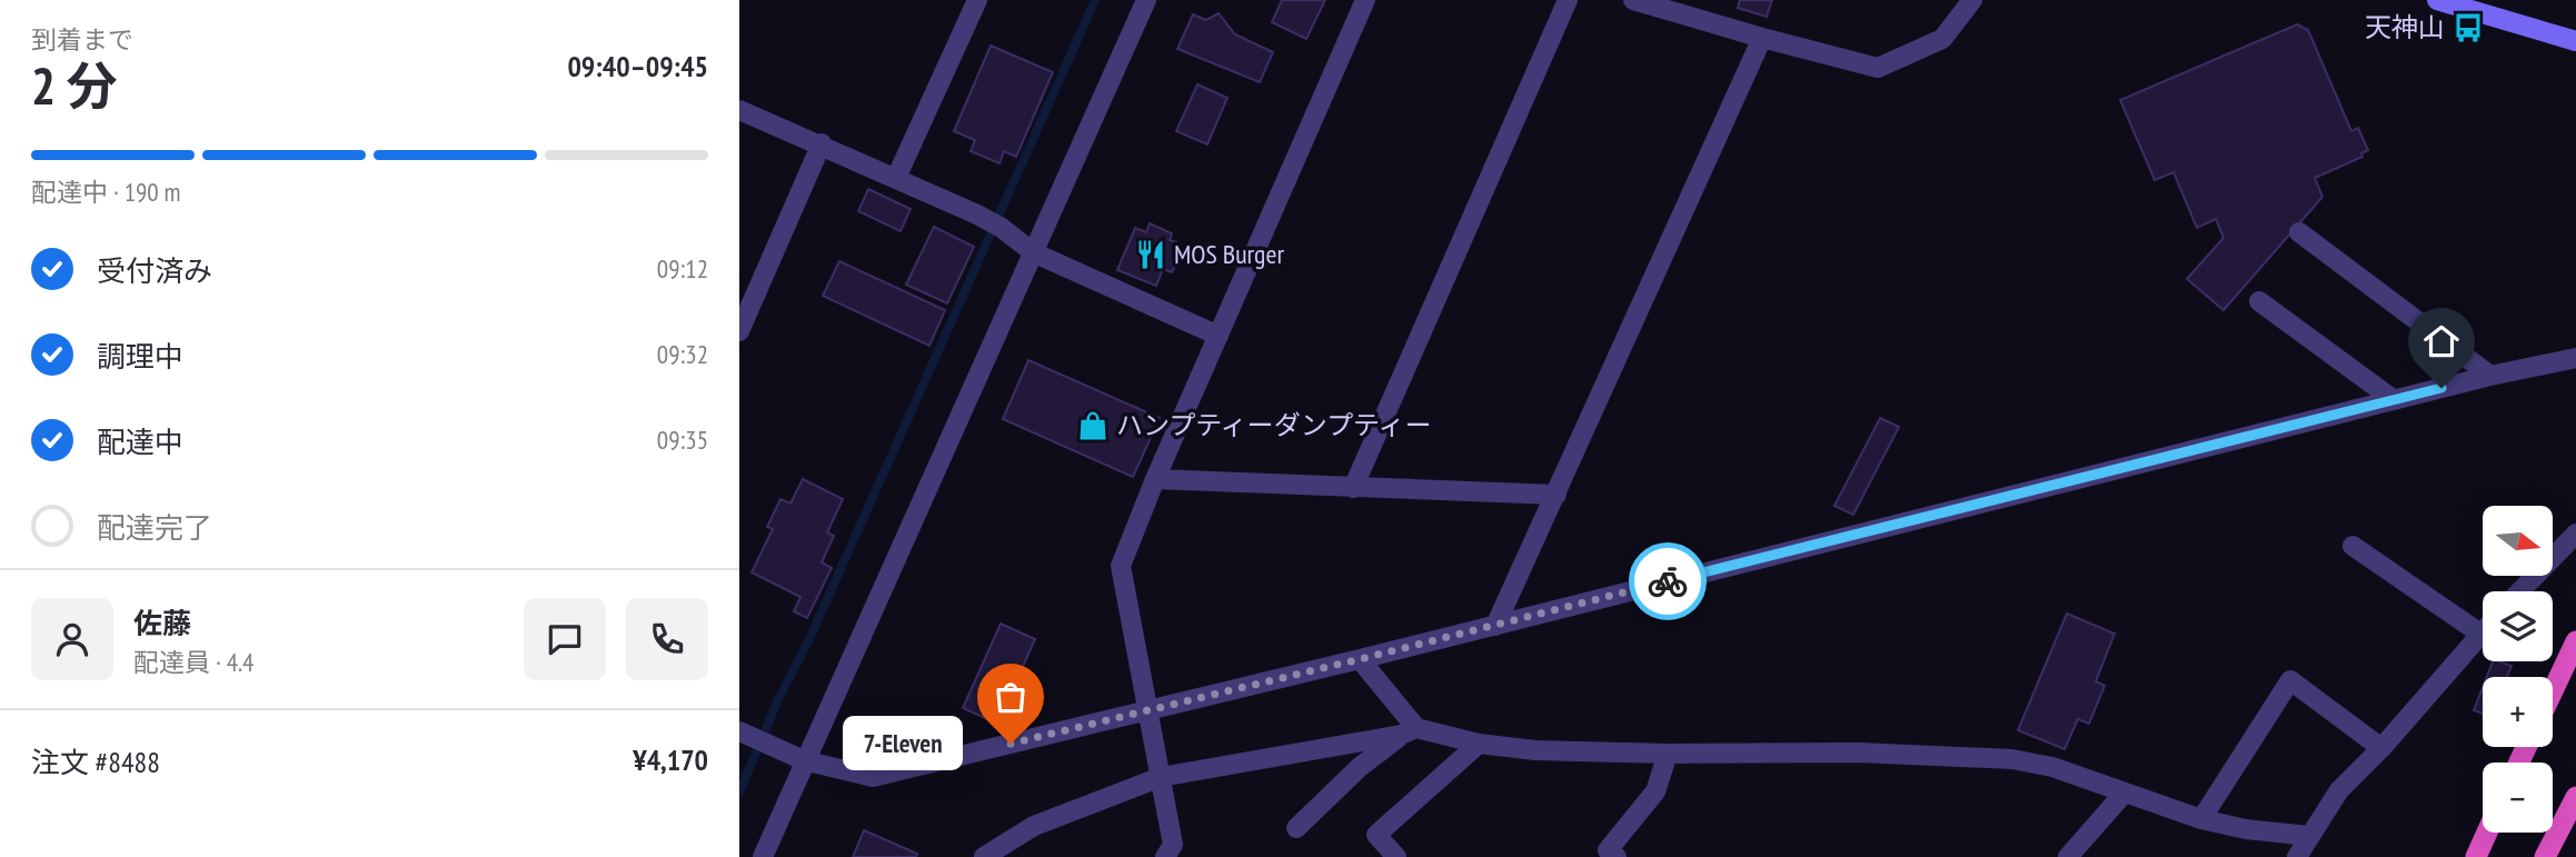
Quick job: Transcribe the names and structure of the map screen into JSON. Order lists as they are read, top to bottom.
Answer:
{
  "places": {
    "bus stop": ["天神山"],
    "restaurant": ["MOS Burger"],
    "shop": ["ハンプティーダンプティー"],
    "other": ["7-Eleven"]
  },
  "north": "right",
  "page": {
    "heading": ["2 分", "到着まで", "09:40–09:45"],
    "panel": [
      "佐藤",
      "配達員 · 4.4",
      "注文 #8488",
      "¥4,170"
    ],
    "bar": "配達中 · 190 m",
    "list": [
      ["受付済み", "09:12"],
      ["調理中", "09:32"],
      ["配達中", "09:35"],
      "配達完了"
    ],
    "map_buttons": ["+", "−"],
    "bubble": "7-Eleven"
  }
}
